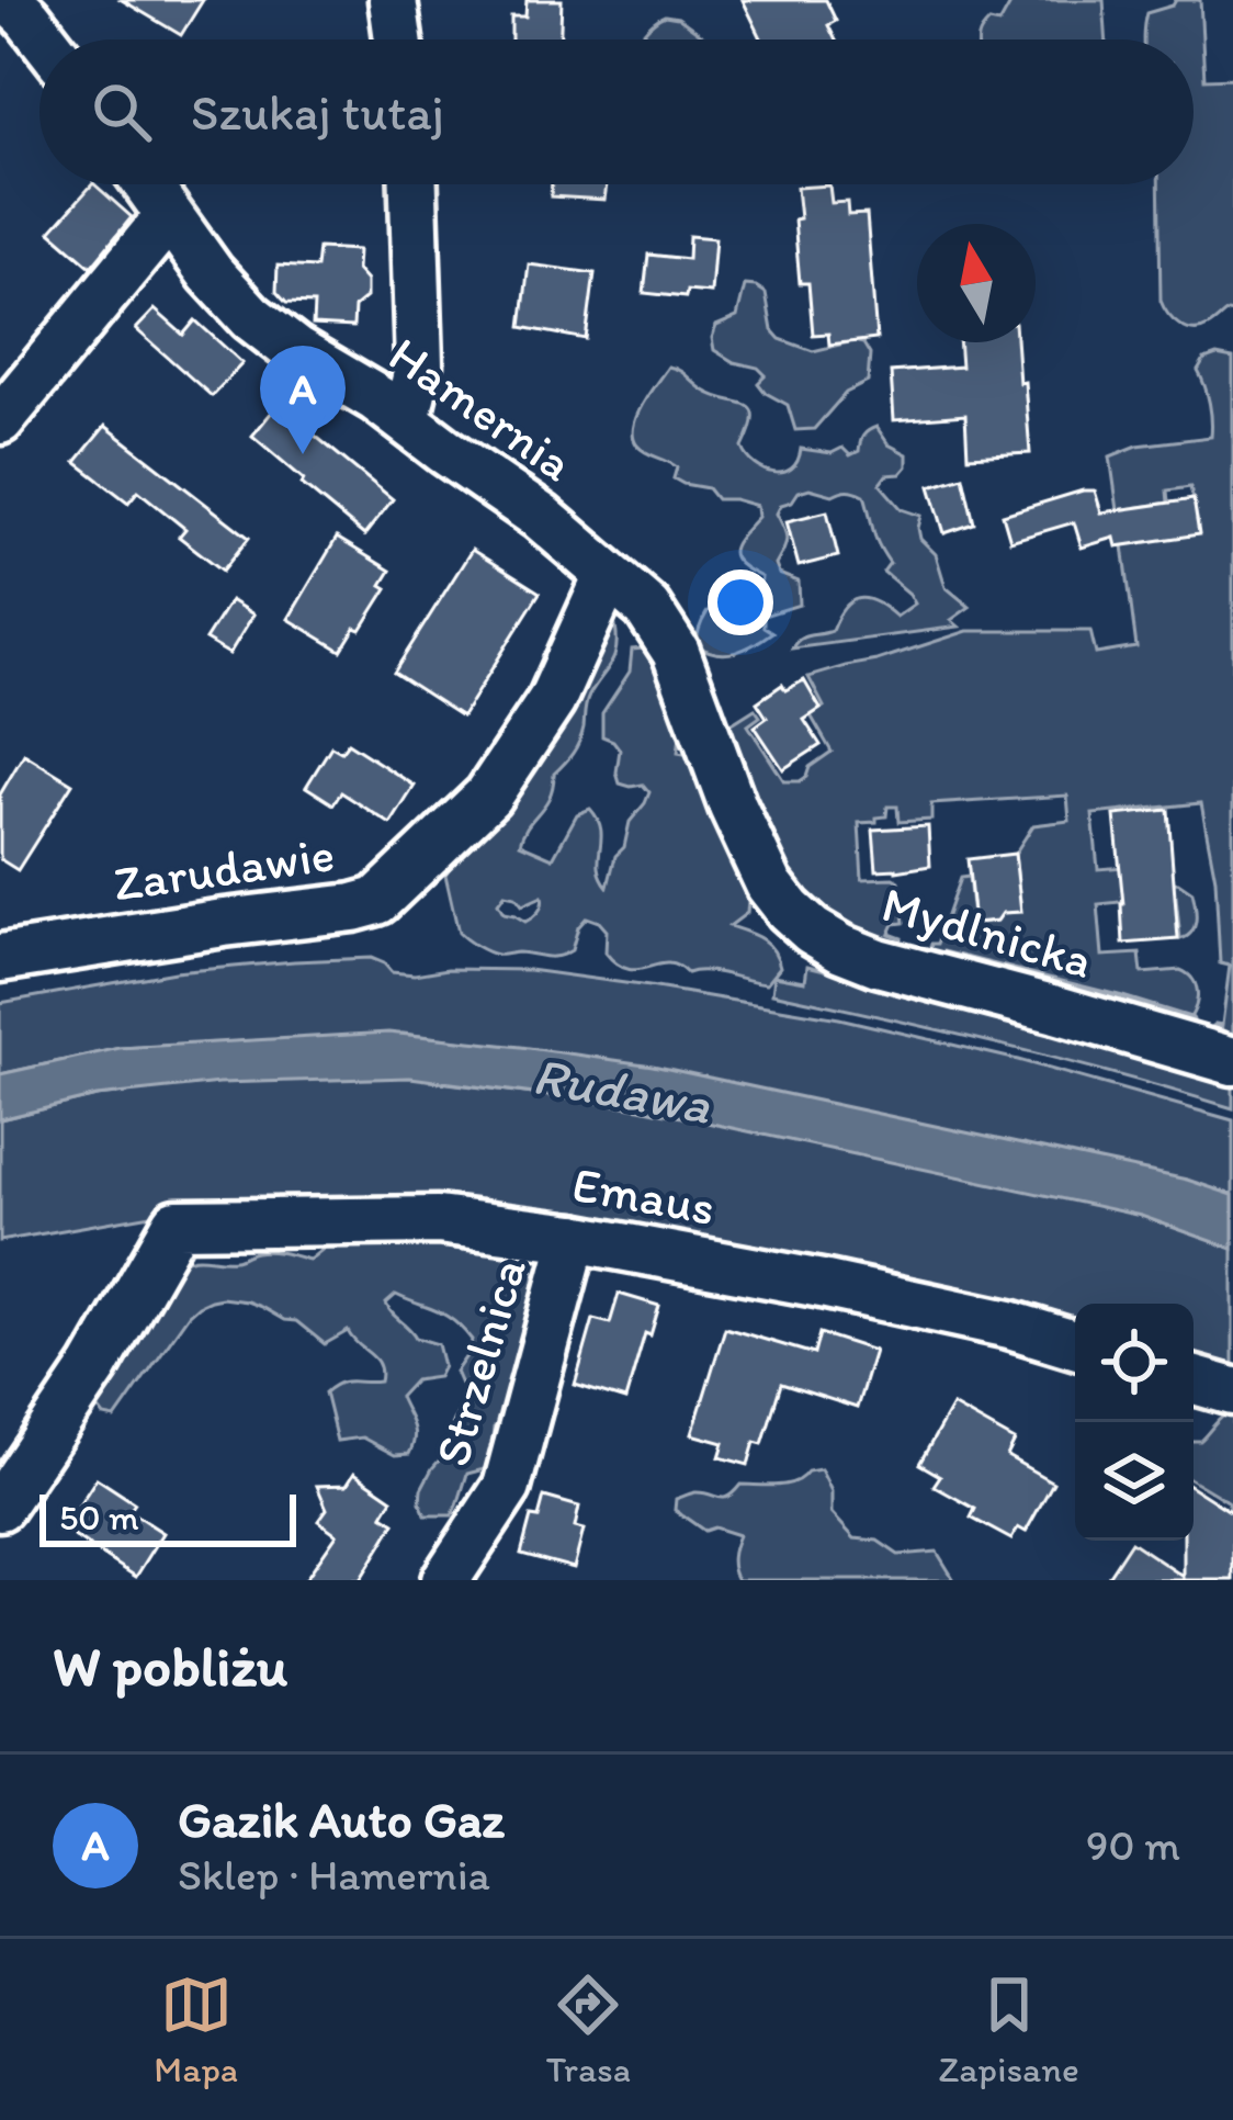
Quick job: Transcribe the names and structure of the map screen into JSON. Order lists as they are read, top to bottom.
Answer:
{
  "streets": {
    "street": [
      "Hamernia",
      "Zarudawie",
      "Mydlnicka",
      "Emaus",
      "Strzelnica"
    ]
  },
  "crossings": [
    ["Hamernia", "Zarudawie"],
    ["Hamernia", "Mydlnicka"],
    ["Zarudawie", "Mydlnicka"],
    ["Emaus", "Strzelnica"]
  ],
  "water": ["Rudawa"],
  "scale_bar": "50 m",
  "north": "top",
  "page": {
    "search": "Szukaj tutaj",
    "pins": "A",
    "scale": "50 m",
    "heading": "W pobliżu",
    "list": [
      {
        "mark": "A",
        "name": "Gazik Auto Gaz",
        "note": "Sklep · Hamernia",
        "value": "90 m"
      }
    ],
    "nav": ["Mapa", "Trasa", "Zapisane"]
  }
}
